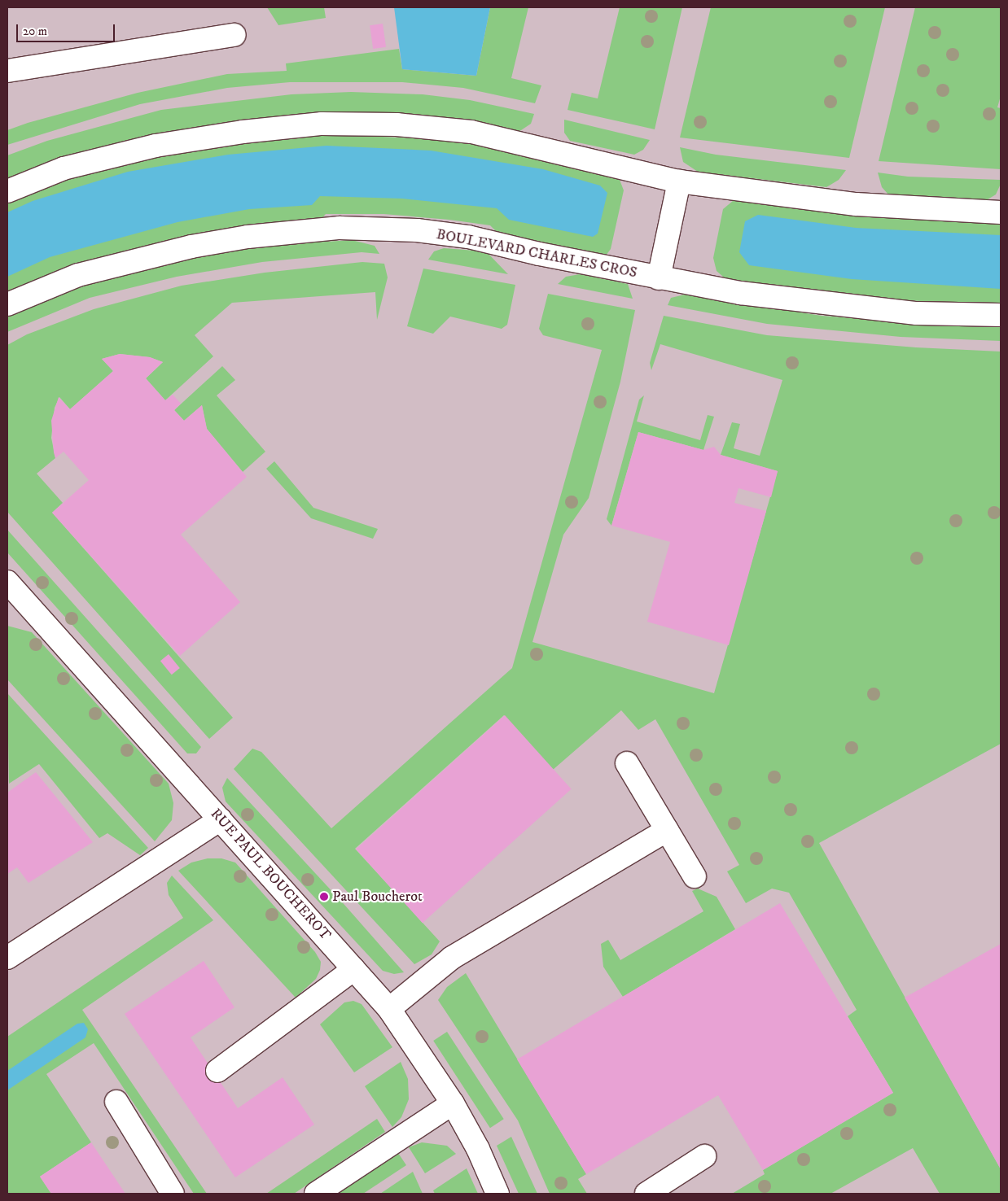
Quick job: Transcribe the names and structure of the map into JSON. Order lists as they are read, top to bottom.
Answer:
{
  "streets": {
    "street": ["BOULEVARD CHARLES CROS", "RUE PAUL BOUCHEROT"]
  },
  "places": ["Paul Boucherot"],
  "scale_bar": "20 m"
}
